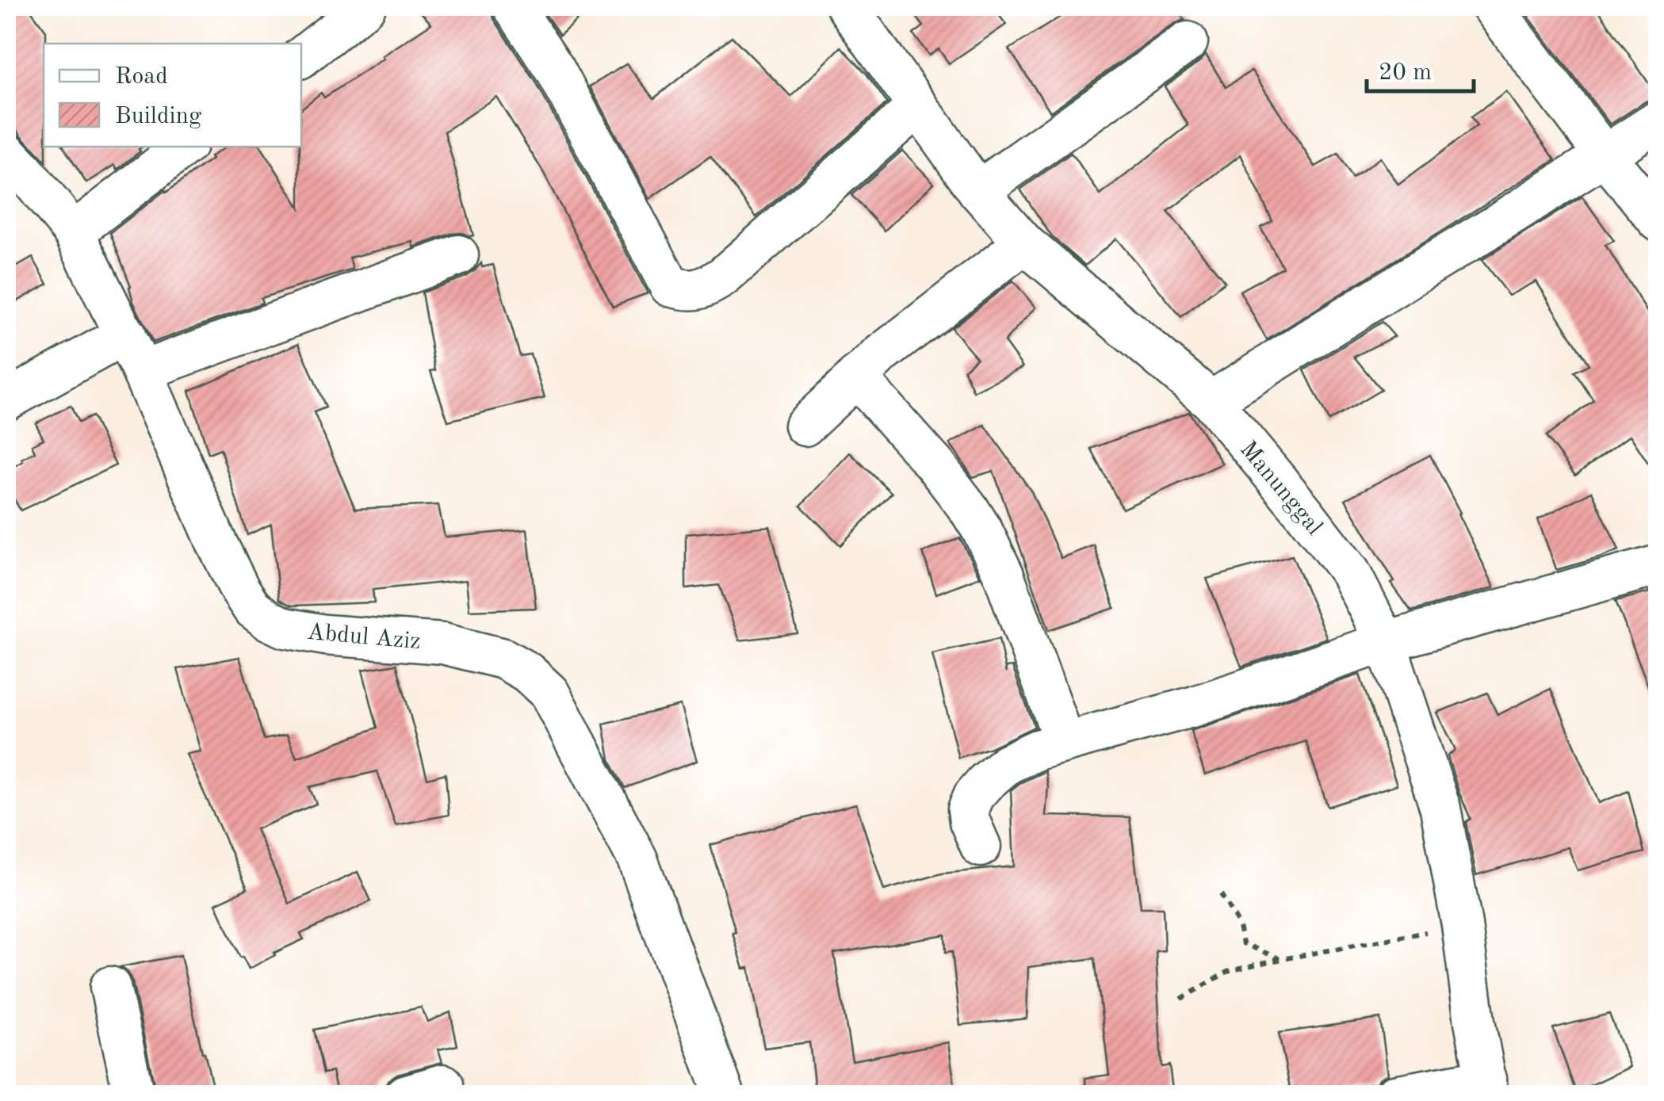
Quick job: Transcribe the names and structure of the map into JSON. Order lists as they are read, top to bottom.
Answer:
{
  "streets": {
    "street": ["Manunggal", "Abdul Aziz"]
  },
  "legend": ["Road", "Building"],
  "scale_bar": "20 m"
}
